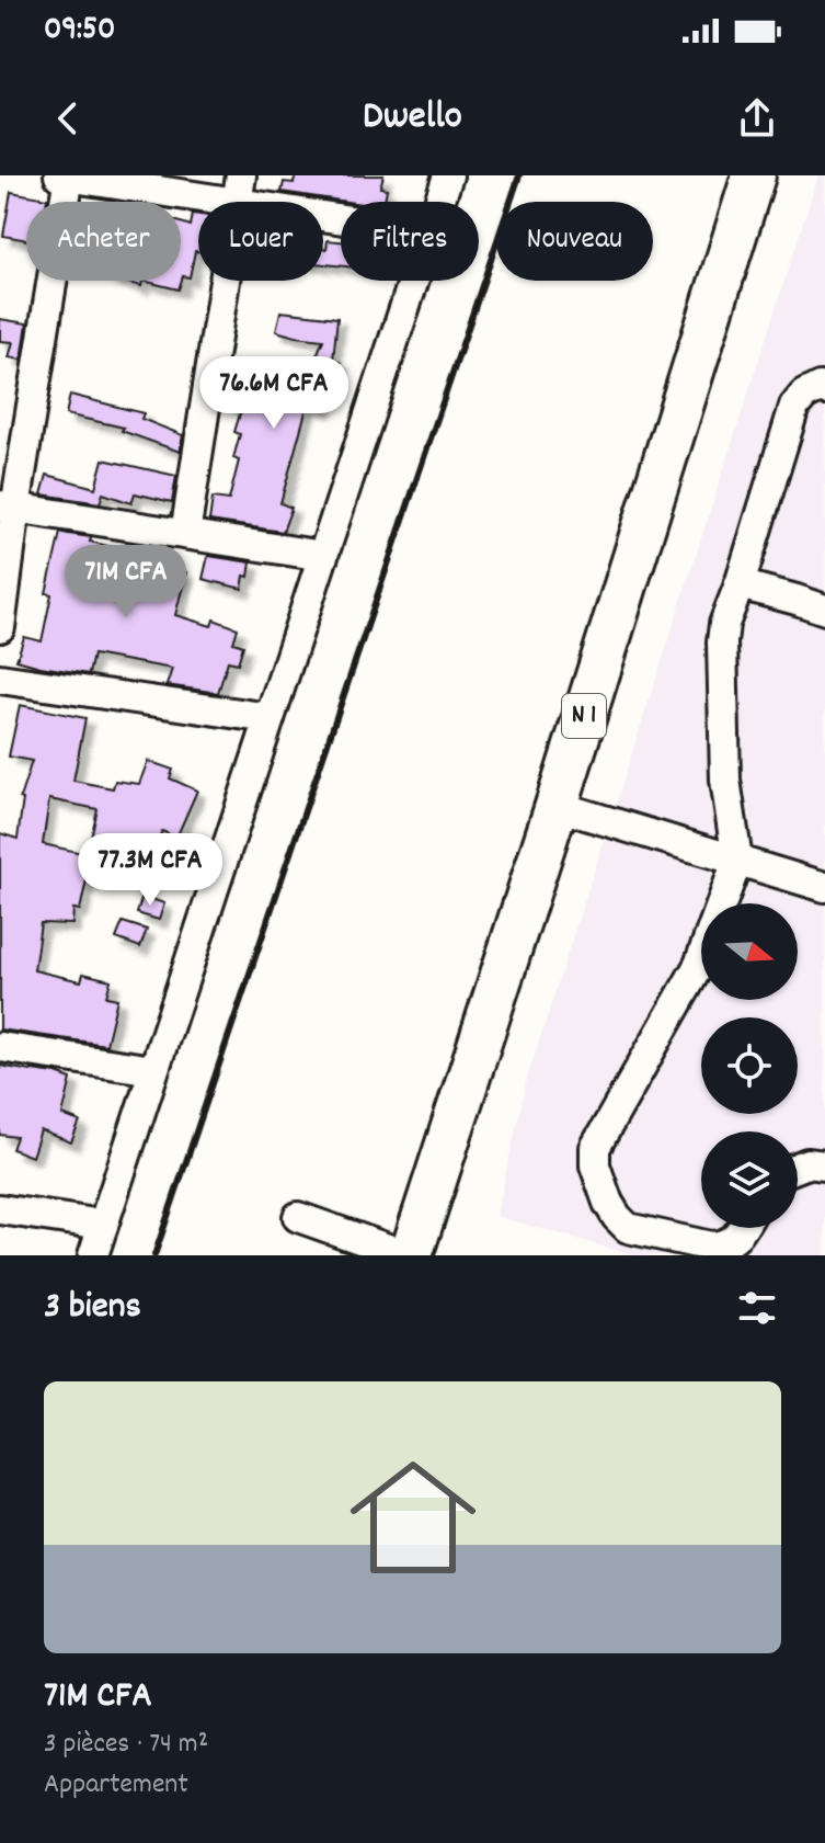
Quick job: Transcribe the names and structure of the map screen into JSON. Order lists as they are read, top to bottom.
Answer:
{
  "streets": {
    "highway": ["N 1"]
  },
  "north": "right",
  "page": {
    "status": "09:50",
    "header": "Dwello",
    "chip": [
      "Acheter",
      "Louer",
      "Filtres",
      "Nouveau"
    ],
    "price": ["76.6M CFA", "71M CFA", "77.3M CFA"],
    "heading": "3 biens",
    "list": [
      {
        "name": "71M CFA",
        "note": "3 pièces · 74 m² · Appartement"
      }
    ]
  }
}
